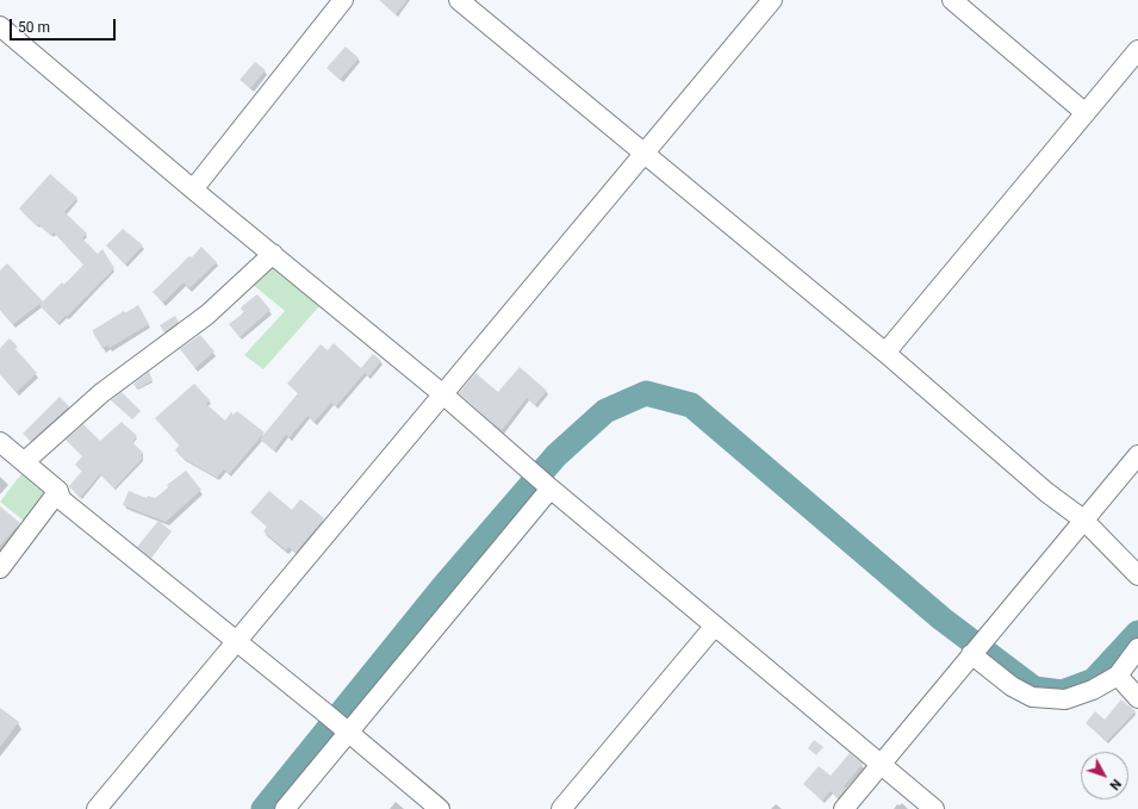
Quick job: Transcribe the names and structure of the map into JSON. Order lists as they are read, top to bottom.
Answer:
{
  "scale_bar": "50 m",
  "north": "bottom right"
}
